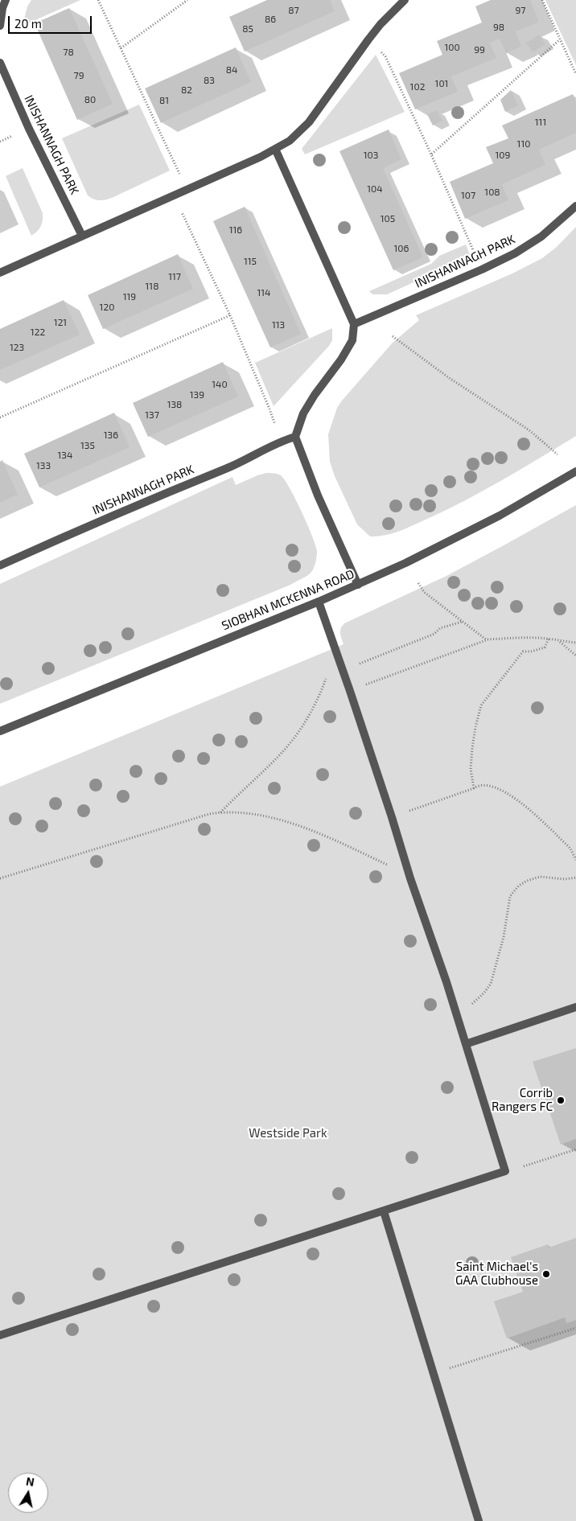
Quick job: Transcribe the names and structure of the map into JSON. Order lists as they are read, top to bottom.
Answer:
{
  "streets": {
    "street": ["INISHANNAGH PARK", "SIOBHAN MCKENNA ROAD"]
  },
  "parks": ["Westside Park"],
  "places": ["Corrib Rangers FC", "Saint Michael's GAA Clubhouse"],
  "house_numbers": [
    "87",
    "97",
    "86",
    "98",
    "85",
    "100",
    "99",
    "78",
    "84",
    "79",
    "83",
    "101",
    "102",
    "82",
    "80",
    "81",
    "111",
    "110",
    "103",
    "109",
    "104",
    "108",
    "107",
    "105",
    "116",
    "106",
    "115",
    "117",
    "118",
    "114",
    "119",
    "120",
    "121",
    "113",
    "122",
    "123",
    "140",
    "139",
    "138",
    "137",
    "136",
    "135",
    "134",
    "133"
  ],
  "scale_bar": "20 m",
  "north": "top"
}
